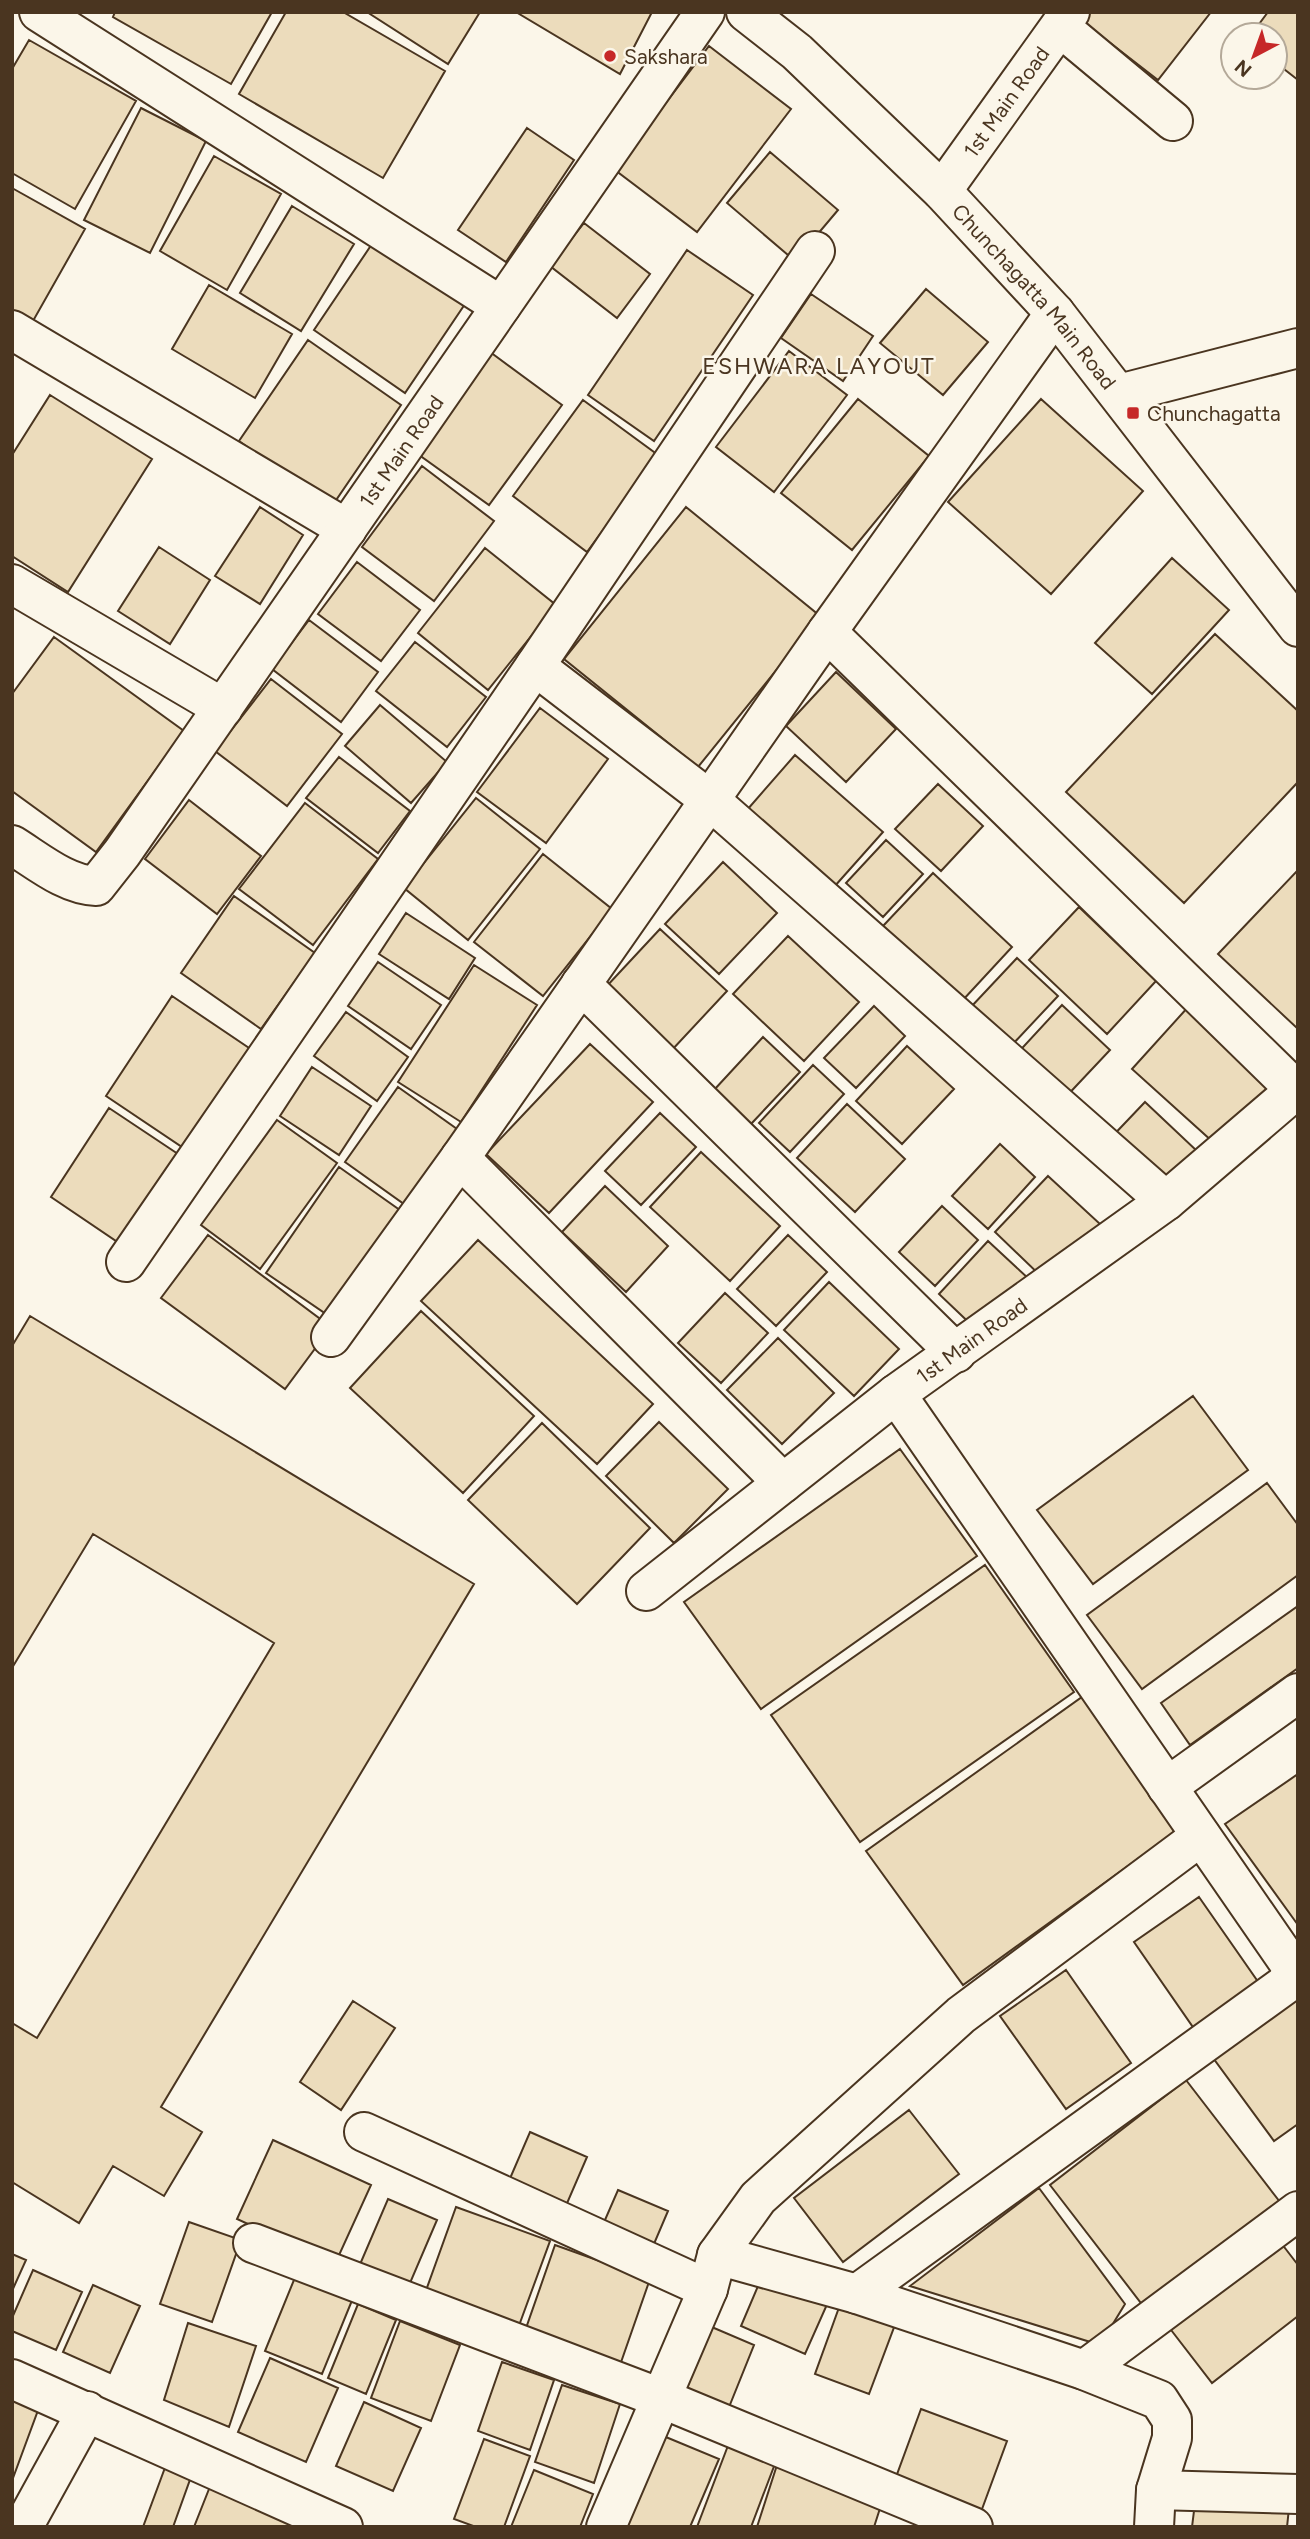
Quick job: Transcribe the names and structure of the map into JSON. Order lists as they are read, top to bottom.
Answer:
{
  "streets": {
    "street": ["1st Main Road", "Chunchagatta Main Road"]
  },
  "crossings": [
    ["1st Main Road", "Chunchagatta Main Road"]
  ],
  "districts": ["ESHWARA LAYOUT"],
  "places": {
    "other": ["Sakshara"],
    "transit": ["Chunchagatta"]
  },
  "north": "bottom left"
}
